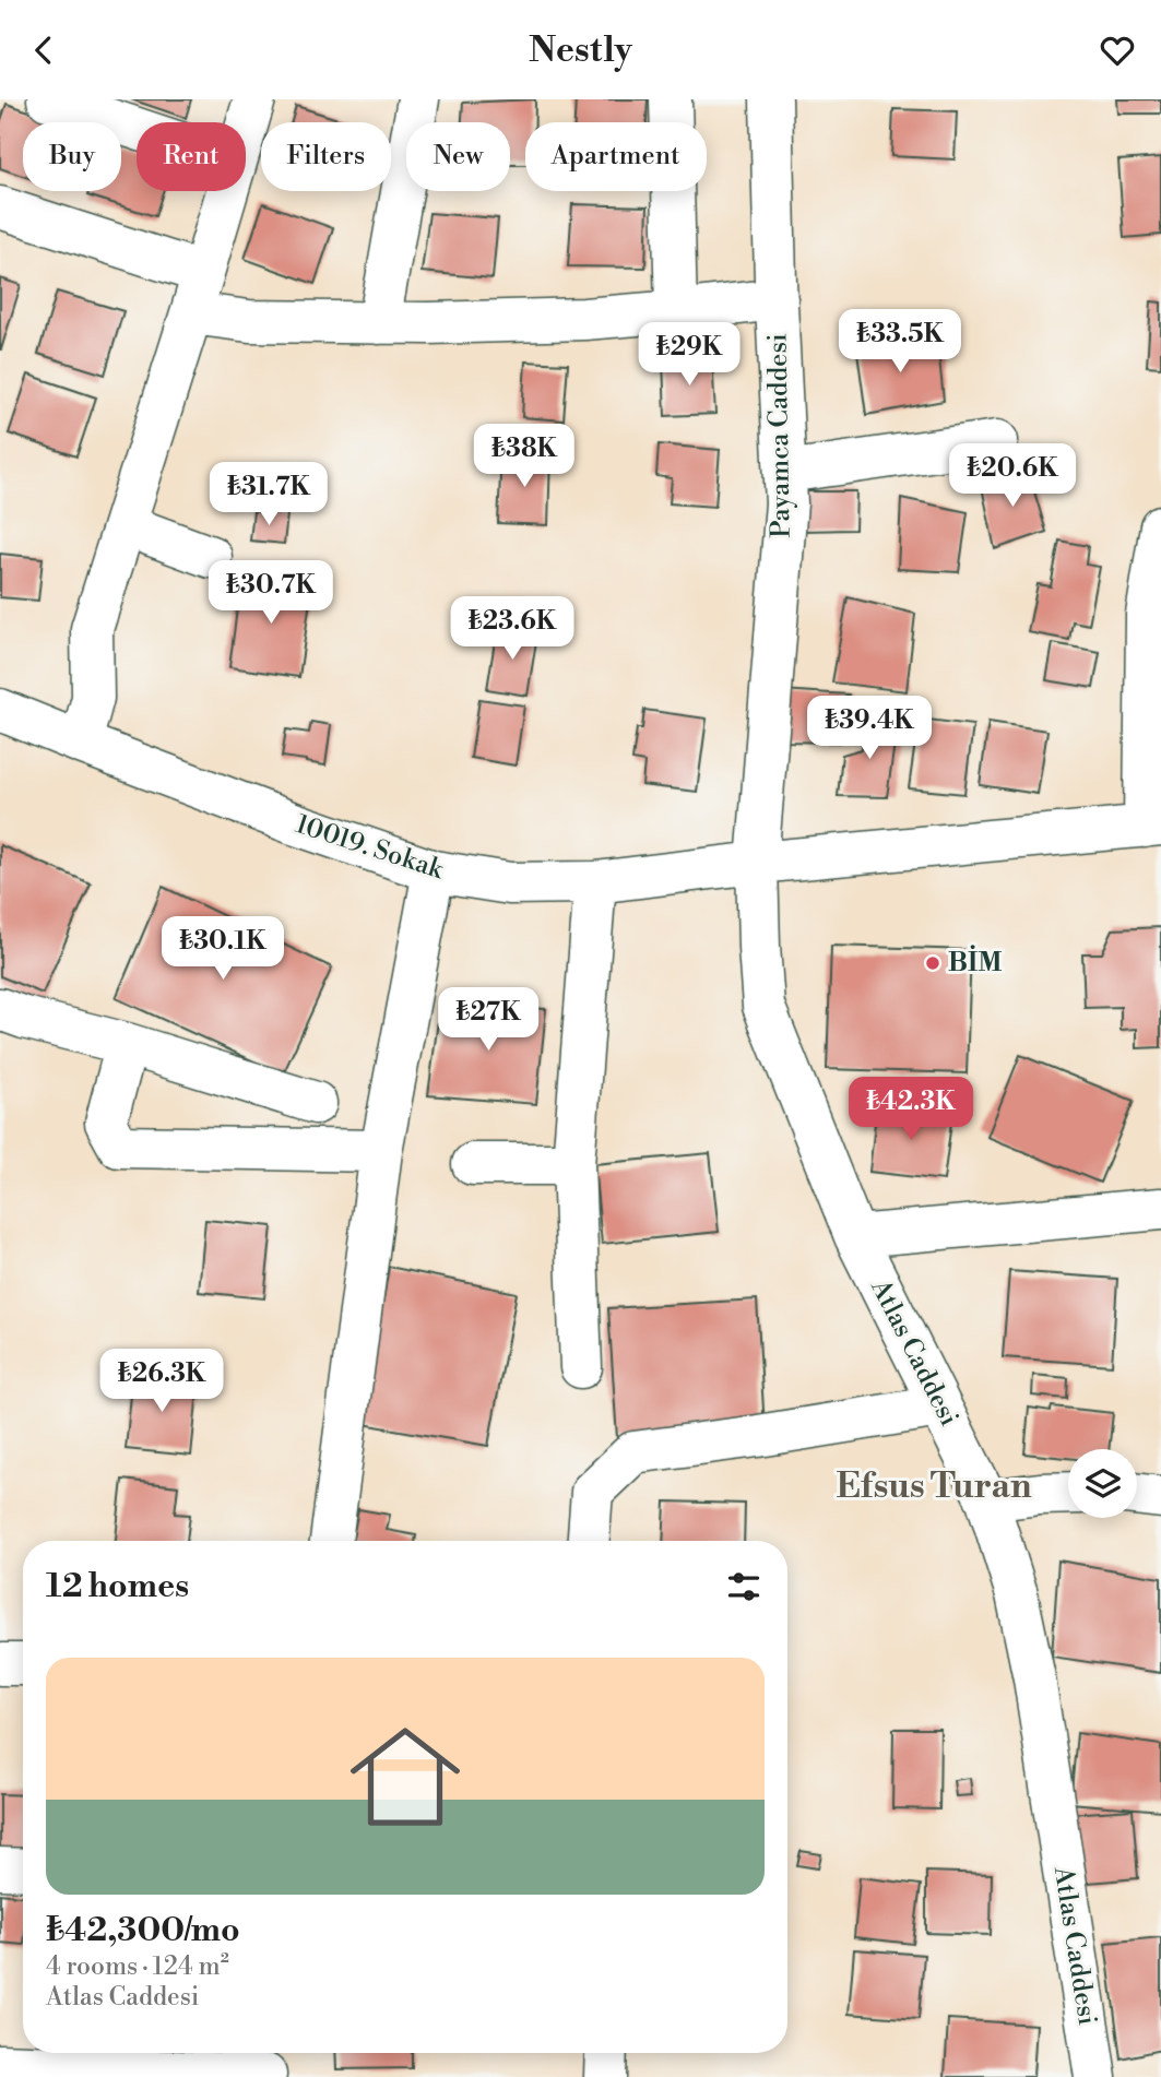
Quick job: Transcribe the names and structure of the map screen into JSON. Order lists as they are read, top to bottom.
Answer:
{
  "streets": {
    "street": ["Payamca Caddesi", "10019. Sokak", "Atlas Caddesi"]
  },
  "crossings": [
    ["Payamca Caddesi", "10019. Sokak"],
    ["Payamca Caddesi", "Atlas Caddesi"],
    ["10019. Sokak", "Atlas Caddesi"]
  ],
  "districts": ["Efsus Turan"],
  "places": ["BİM"],
  "page": {
    "header": "Nestly",
    "chip": [
      "Buy",
      "Rent",
      "Filters",
      "New",
      "Apartment"
    ],
    "price": [
      "₺33.5K",
      "₺29K",
      "₺38K",
      "₺20.6K",
      "₺31.7K",
      "₺30.7K",
      "₺23.6K",
      "₺39.4K",
      "₺30.1K",
      "₺27K",
      "₺42.3K",
      "₺26.3K"
    ],
    "heading": "12 homes",
    "list": [
      {
        "name": "₺42,300/mo",
        "note": "4 rooms · 124 m² · Atlas Caddesi"
      }
    ]
  }
}
